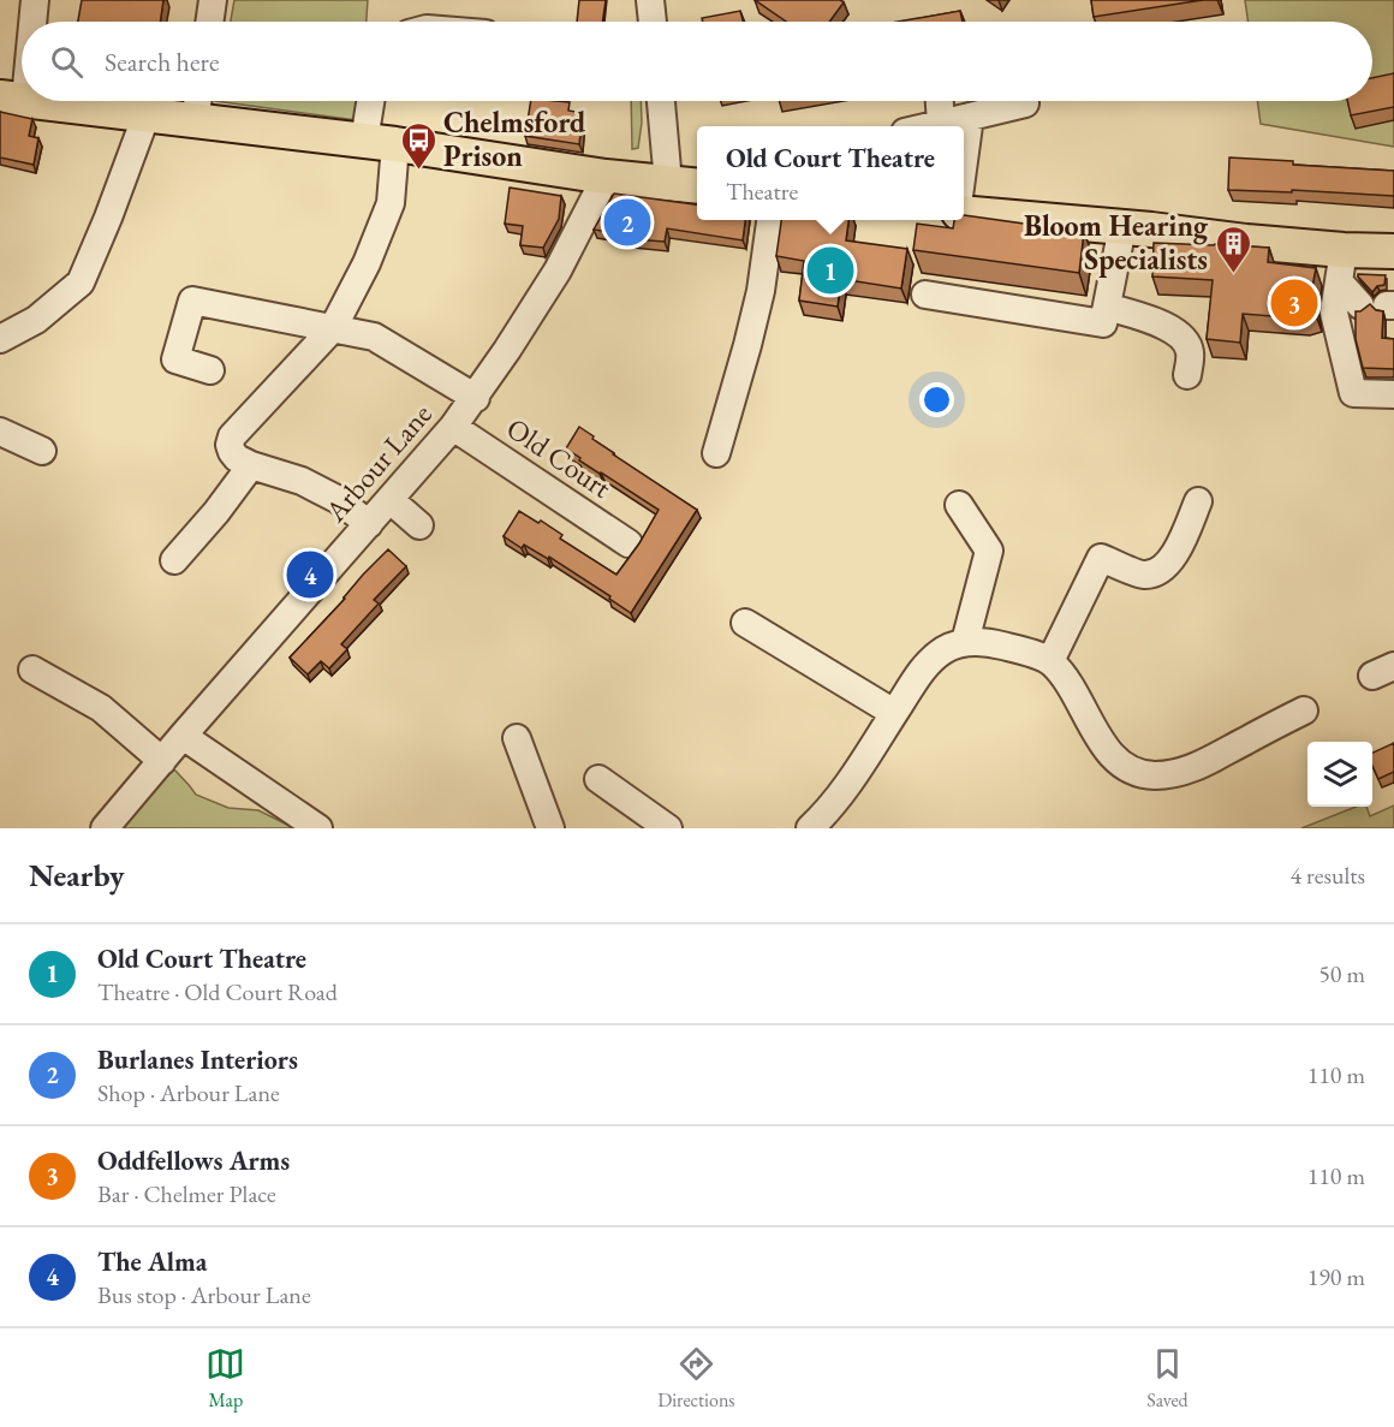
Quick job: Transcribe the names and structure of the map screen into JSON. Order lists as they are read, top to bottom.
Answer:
{
  "streets": {
    "street": ["Old Court", "Arbour Lane"]
  },
  "crossings": [
    ["Old Court", "Arbour Lane"]
  ],
  "places": {
    "bus stop": ["Chelmsford Prison"],
    "building": ["Bloom Hearing Specialists"]
  },
  "page": {
    "search": "Search here",
    "popup": ["Old Court Theatre", "Theatre"],
    "pins": [
      "2",
      "1",
      "3",
      "4"
    ],
    "heading": ["Nearby", "4 results"],
    "list": [
      {
        "mark": "1",
        "name": "Old Court Theatre",
        "note": "Theatre · Old Court Road",
        "value": "50 m"
      },
      {
        "mark": "2",
        "name": "Burlanes Interiors",
        "note": "Shop · Arbour Lane",
        "value": "110 m"
      },
      {
        "mark": "3",
        "name": "Oddfellows Arms",
        "note": "Bar · Chelmer Place",
        "value": "110 m"
      },
      {
        "mark": "4",
        "name": "The Alma",
        "note": "Bus stop · Arbour Lane",
        "value": "190 m"
      }
    ],
    "nav": ["Map", "Directions", "Saved"]
  }
}
